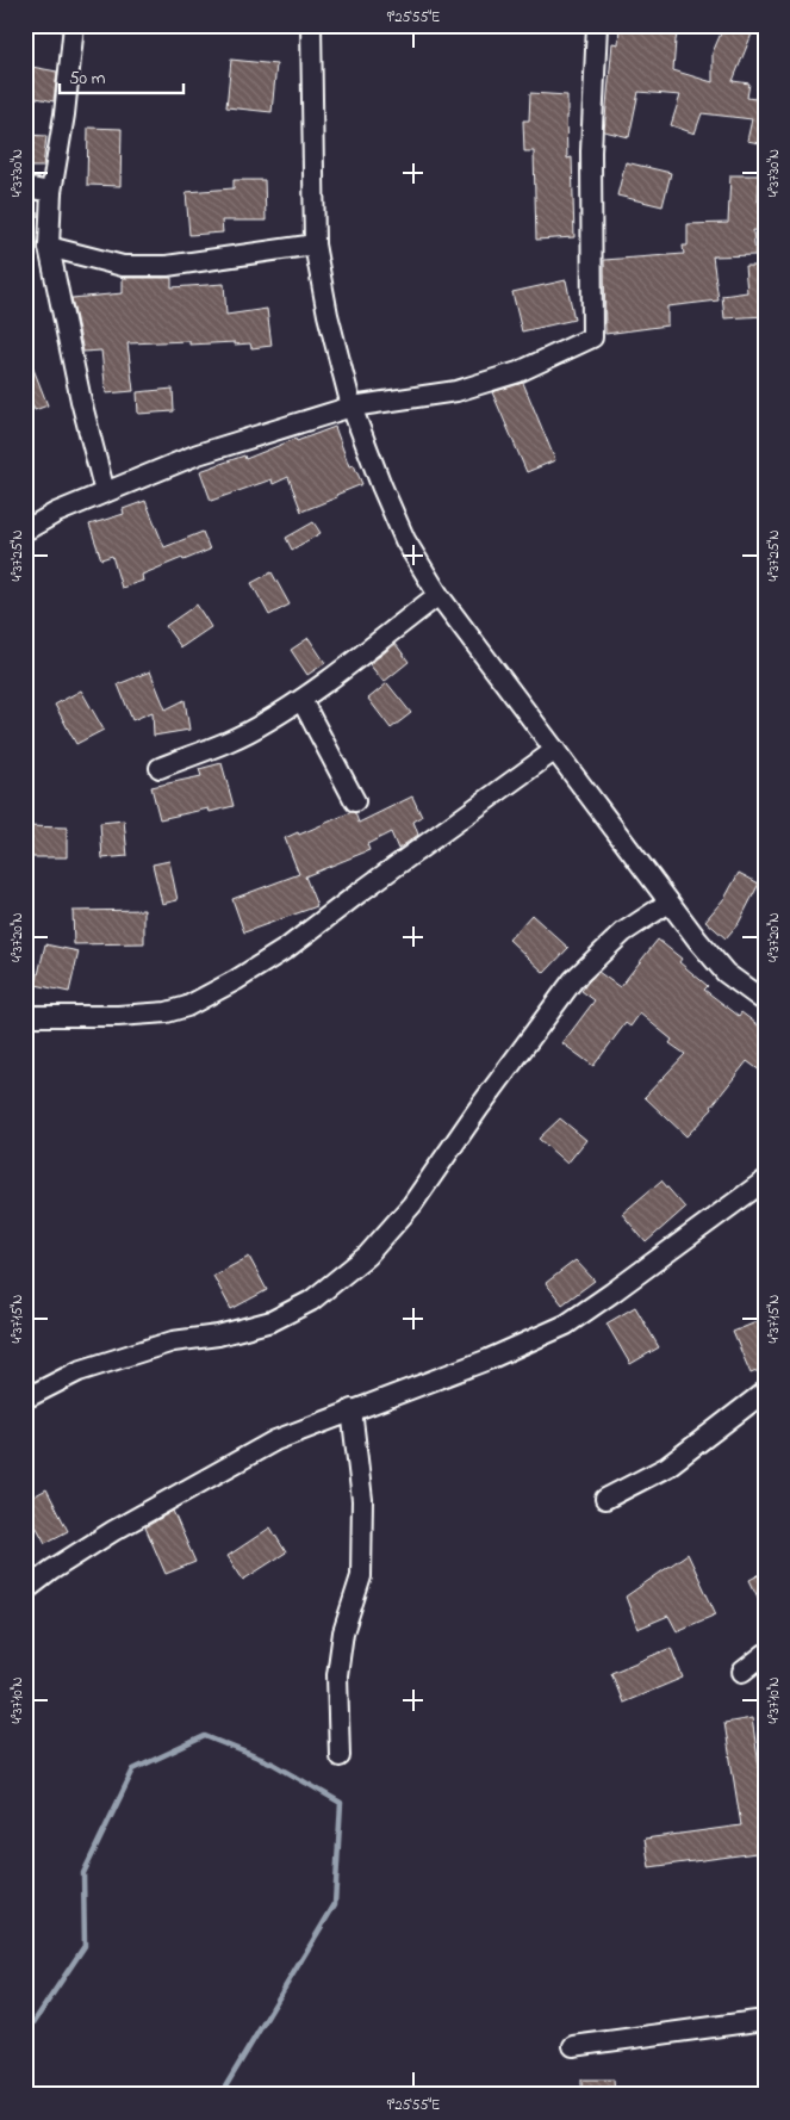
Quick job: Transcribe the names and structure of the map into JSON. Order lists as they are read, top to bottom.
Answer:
{
  "scale_bar": "50 m",
  "coordinates": [
    "9°25'55\"E",
    "4°37'30\"N",
    "4°37'25\"N",
    "4°37'20\"N",
    "4°37'15\"N",
    "4°37'10\"N"
  ]
}
